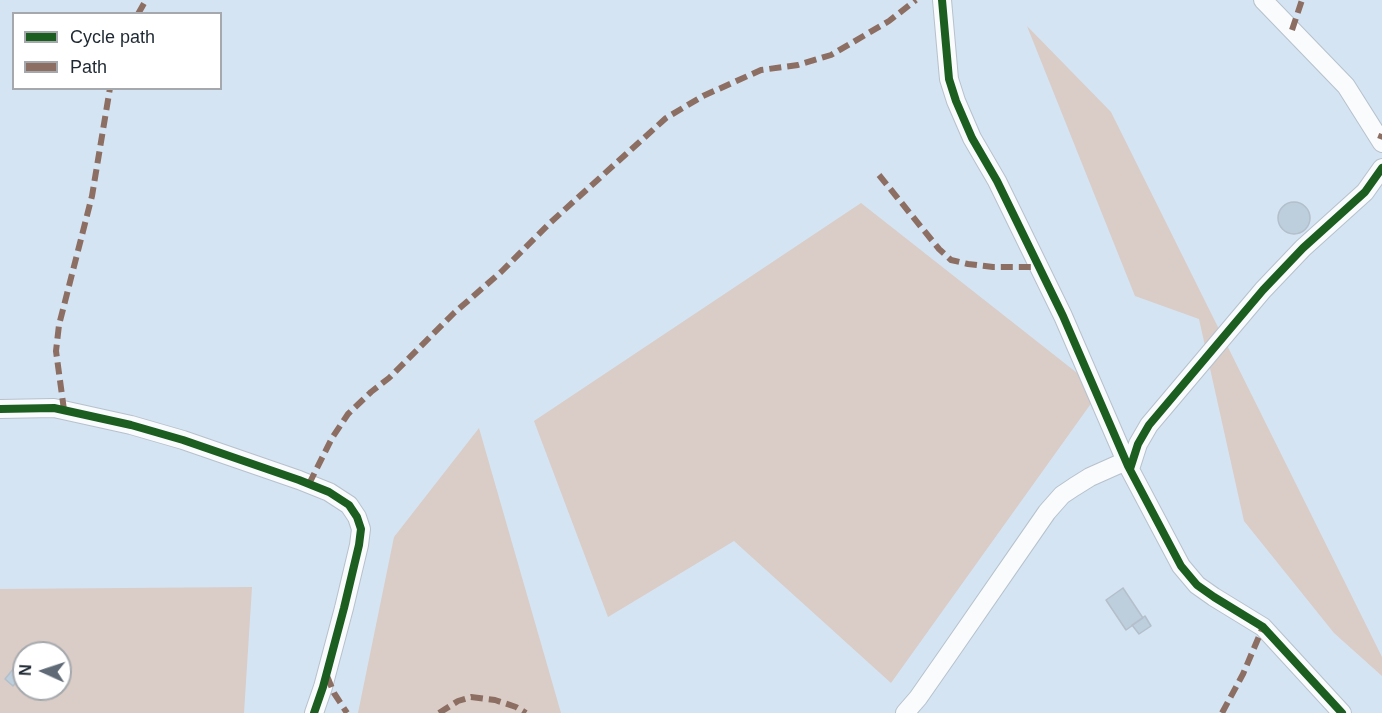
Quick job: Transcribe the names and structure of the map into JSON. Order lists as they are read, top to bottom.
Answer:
{
  "legend": ["Cycle path", "Path"],
  "north": "left"
}
